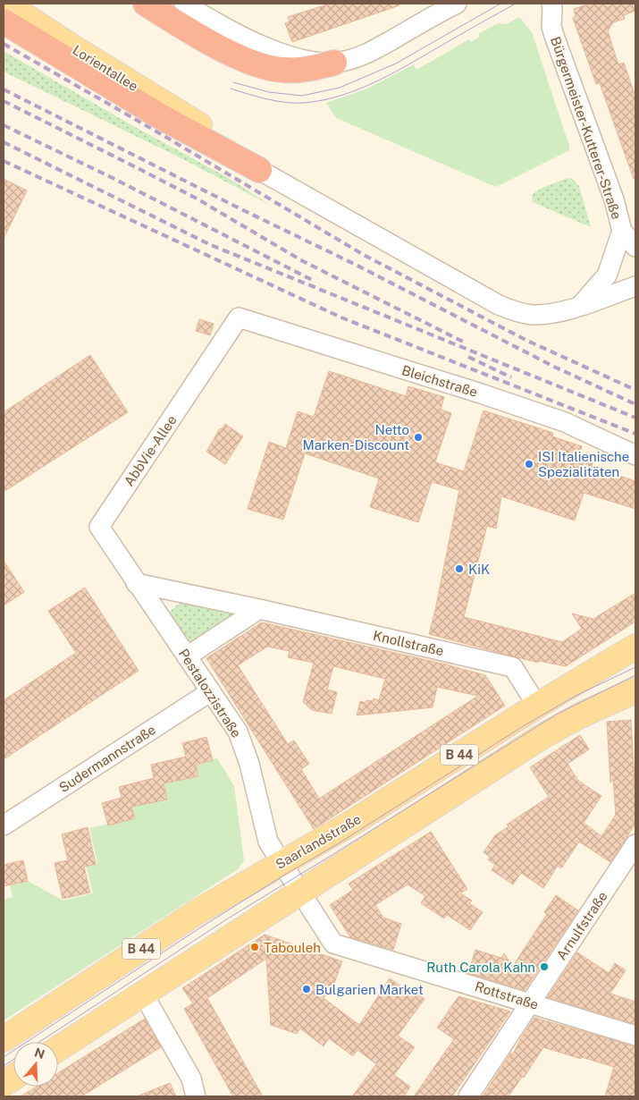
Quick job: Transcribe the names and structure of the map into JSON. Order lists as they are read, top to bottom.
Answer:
{
  "streets": {
    "main road": ["Lorientallee", "B 44", "Saarlandstraße"],
    "street": [
      "Bürgermeister-Kutterer-Straße",
      "Bleichstraße",
      "AbbVie-Allee",
      "Knollstraße",
      "Pestalozzistraße",
      "Sudermannstraße",
      "Arnulfstraße",
      "Rottstraße"
    ]
  },
  "crossings": [
    ["Bleichstraße", "AbbVie-Allee"],
    ["AbbVie-Allee", "Knollstraße"],
    ["AbbVie-Allee", "Pestalozzistraße"],
    ["Knollstraße", "Pestalozzistraße"],
    ["Knollstraße", "Saarlandstraße"],
    ["Pestalozzistraße", "B 44"],
    ["Pestalozzistraße", "Sudermannstraße"],
    ["Pestalozzistraße", "Saarlandstraße"],
    ["Pestalozzistraße", "Rottstraße"],
    ["B 44", "Rottstraße"],
    ["Arnulfstraße", "Rottstraße"]
  ],
  "places": [
    "Netto Marken-Discount",
    "ISI Italienische Spezialitäten",
    "KiK",
    "Tabouleh",
    "Ruth Carola Kahn",
    "Bulgarien Market"
  ],
  "north": "top"
}
